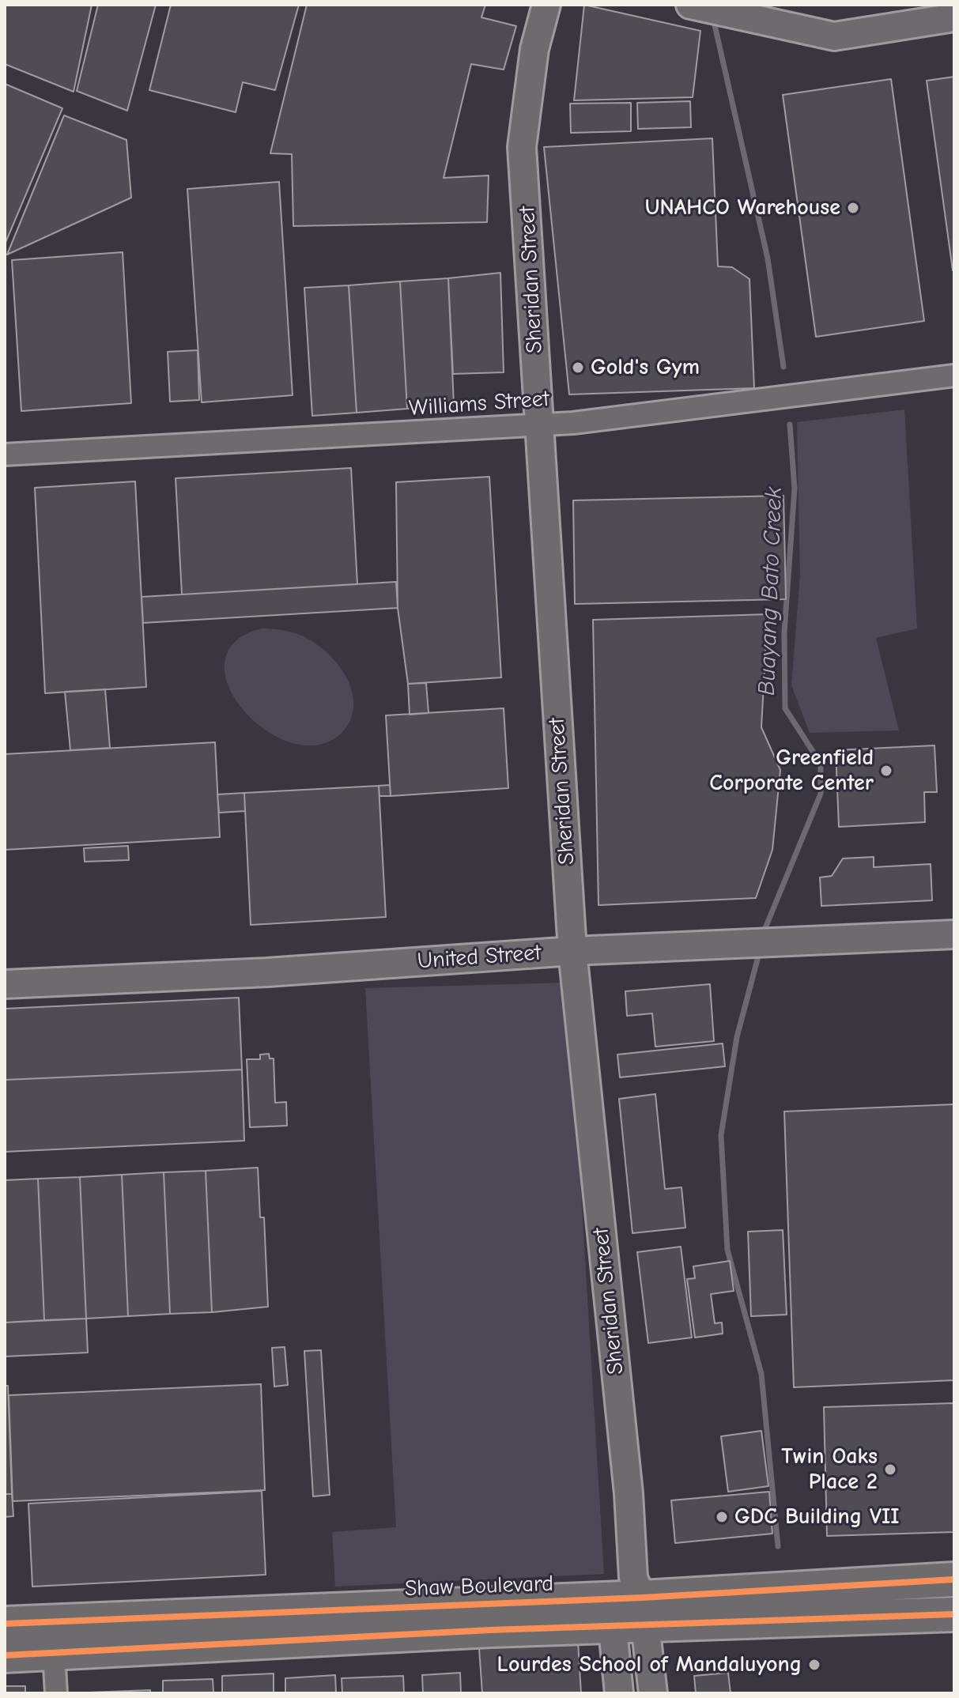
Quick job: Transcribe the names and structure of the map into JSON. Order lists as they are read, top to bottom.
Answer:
{
  "streets": {
    "main road": ["Shaw Boulevard"],
    "street": ["Sheridan Street", "Williams Street", "United Street"]
  },
  "crossings": [
    ["Sheridan Street", "Williams Street"],
    ["Sheridan Street", "United Street"],
    ["Sheridan Street", "Shaw Boulevard"]
  ],
  "water": ["Buayang Bato Creek"],
  "places": [
    "UNAHCO Warehouse",
    "Gold's Gym",
    "Greenfield Corporate Center",
    "Twin Oaks Place 2",
    "GDC Building VII",
    "Lourdes School of Mandaluyong"
  ]
}
